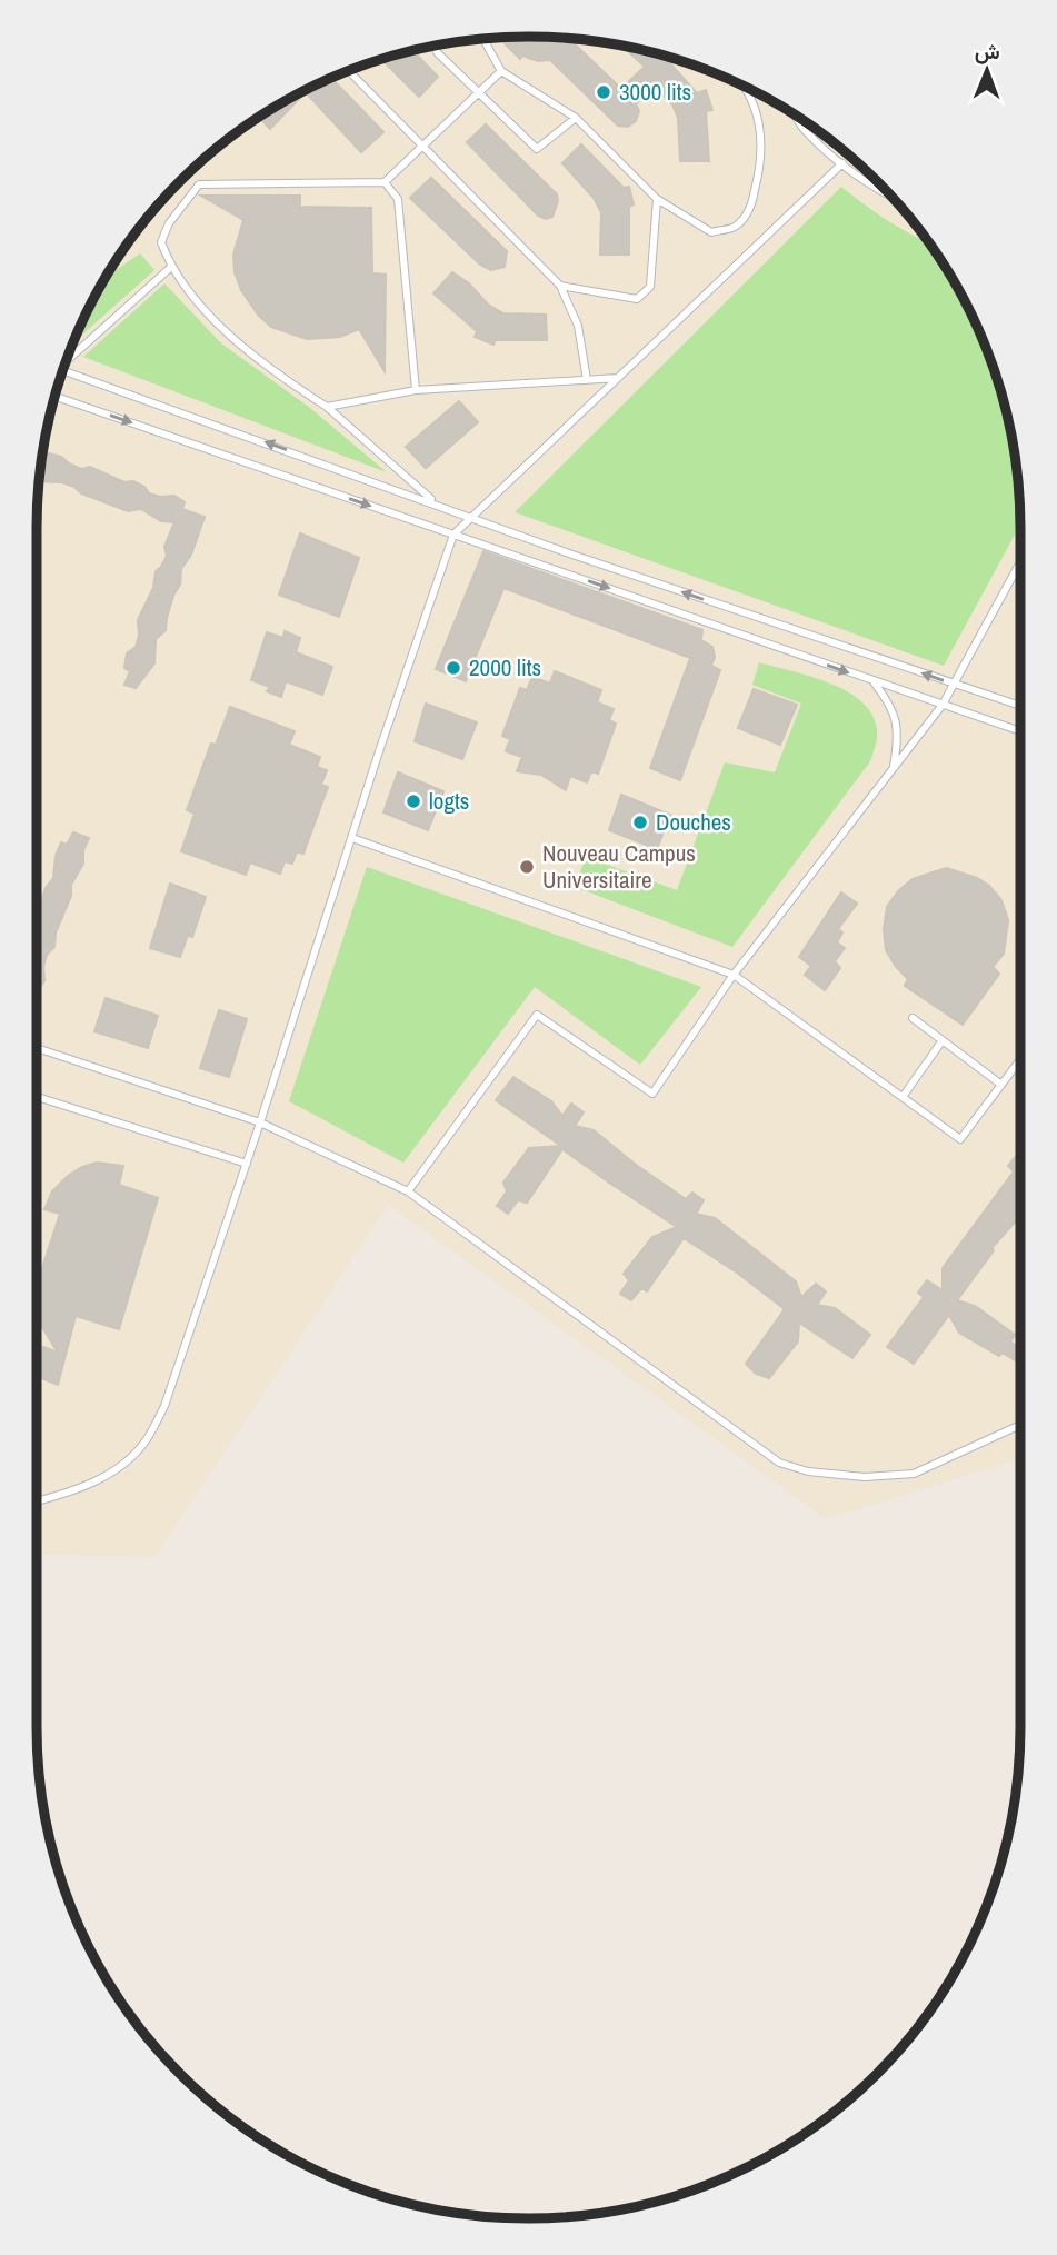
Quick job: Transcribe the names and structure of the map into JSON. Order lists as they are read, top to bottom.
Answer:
{
  "places": [
    "3000 lits",
    "2000 lits",
    "logts",
    "Douches",
    "Nouveau Campus Universitaire"
  ],
  "north": "top"
}
